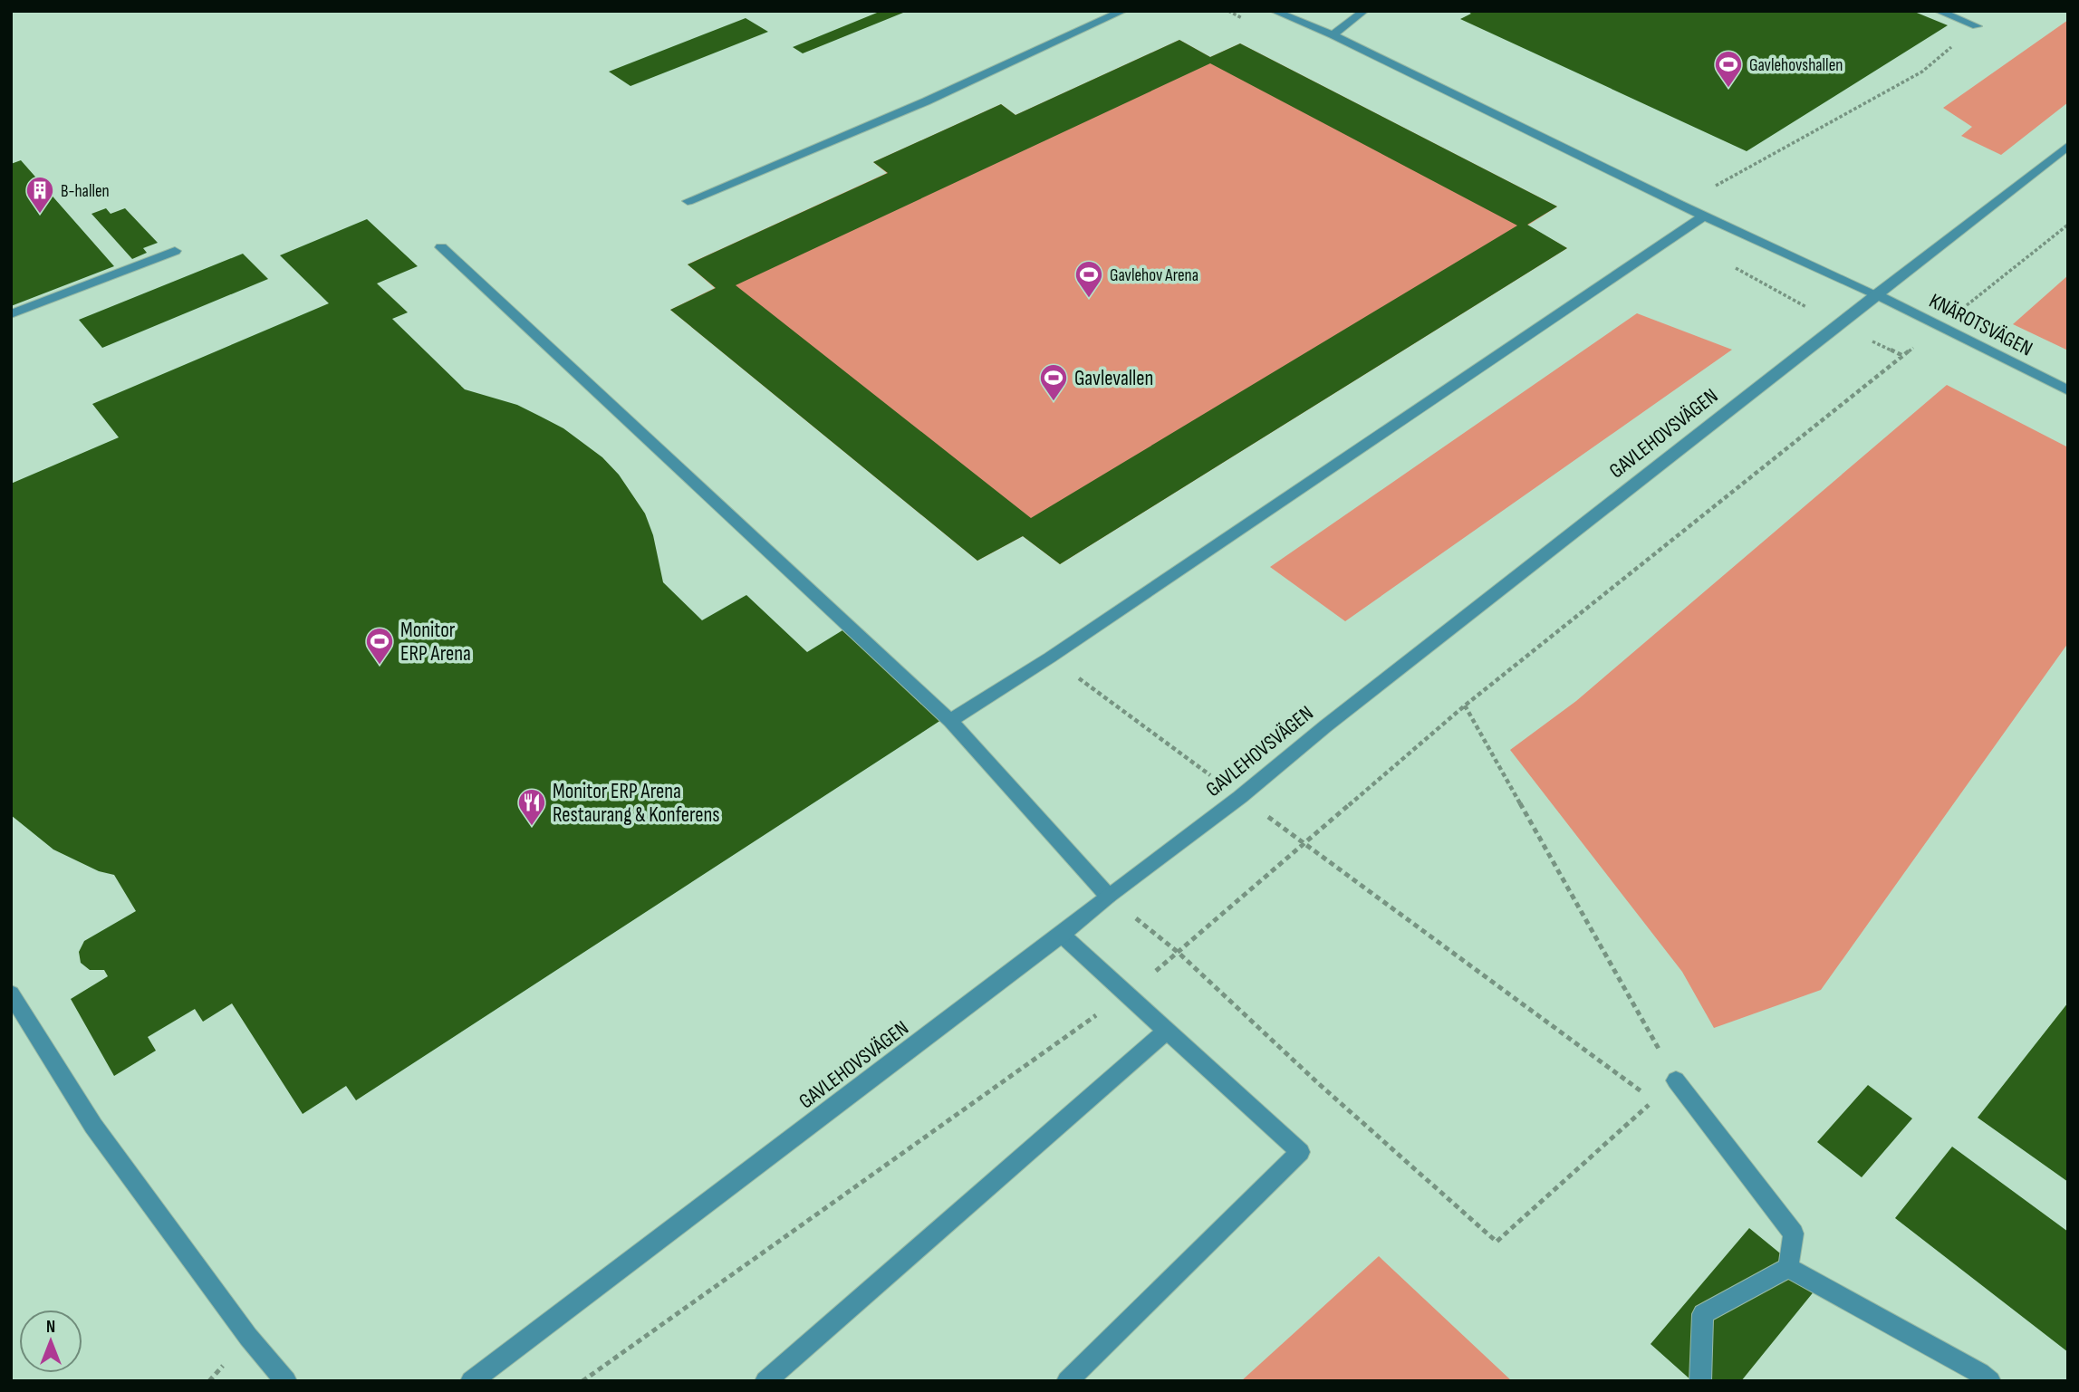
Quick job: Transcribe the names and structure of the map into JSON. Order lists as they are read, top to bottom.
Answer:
{
  "streets": {
    "street": ["KNÄROTSVÄGEN", "GAVLEHOVSVÄGEN"]
  },
  "crossings": [
    ["KNÄROTSVÄGEN", "GAVLEHOVSVÄGEN"]
  ],
  "places": {
    "sports": [
      "Gavlehovshallen",
      "Gavlehov Arena",
      "Gavlevallen",
      "Monitor ERP Arena"
    ],
    "building": ["B-hallen"],
    "restaurant": ["Monitor ERP Arena Restaurang & Konferens"]
  },
  "north": "top"
}
